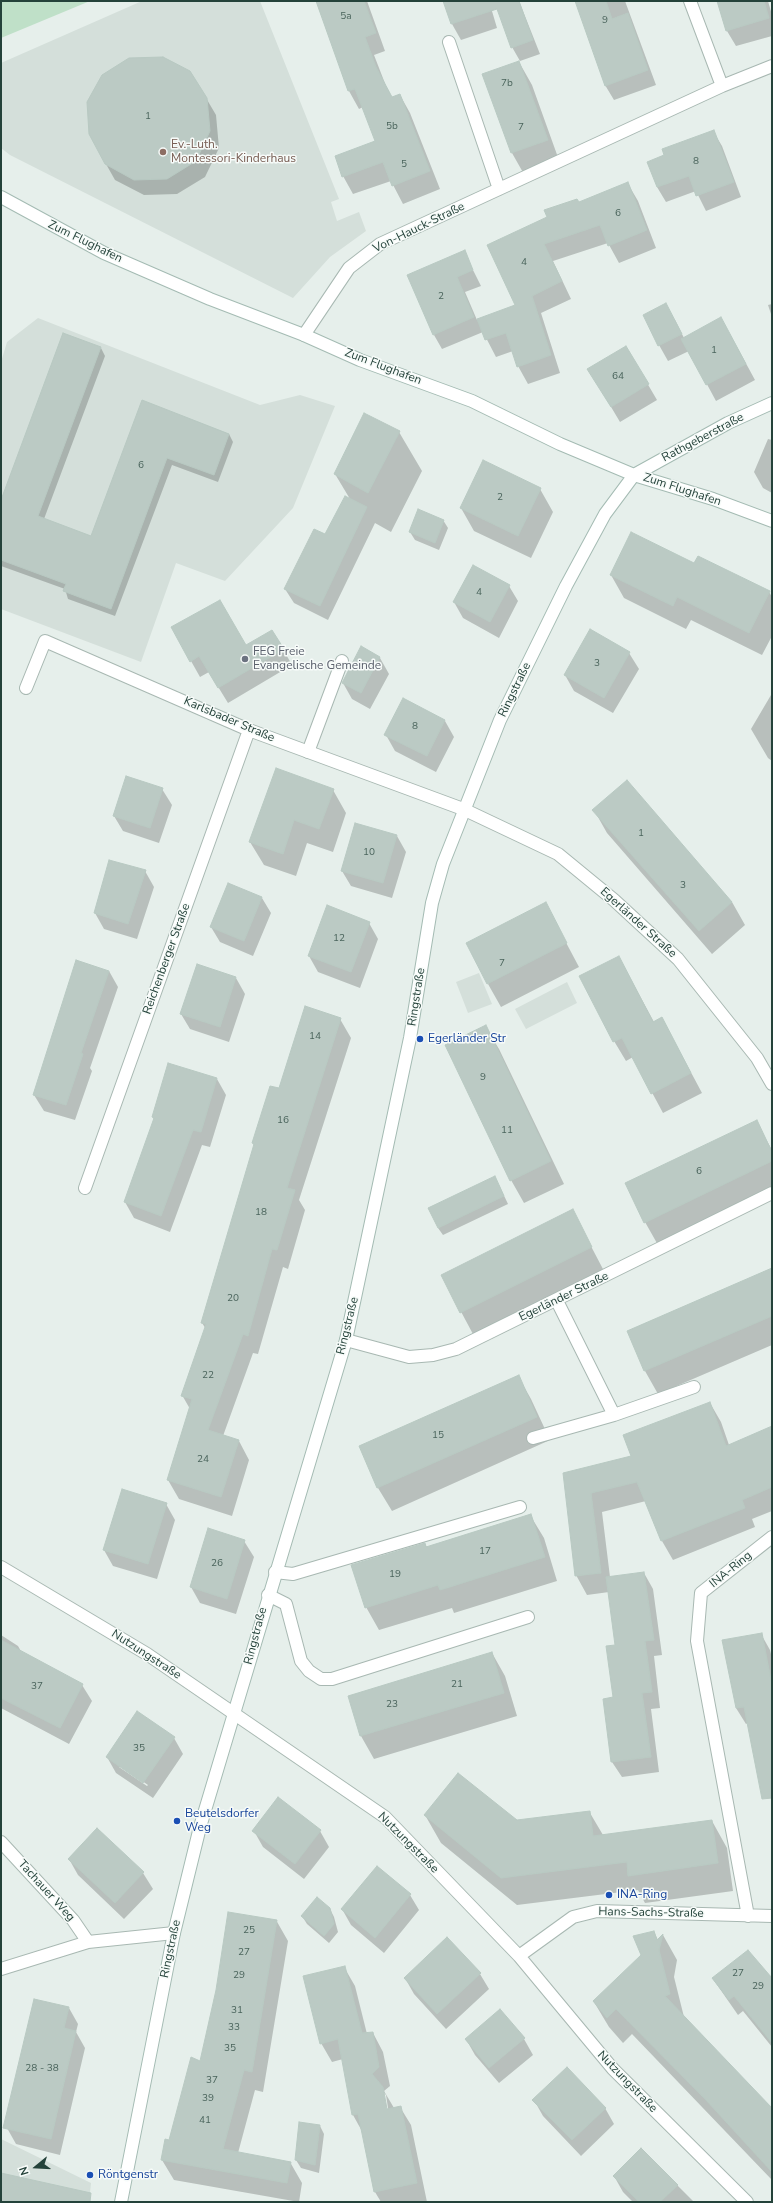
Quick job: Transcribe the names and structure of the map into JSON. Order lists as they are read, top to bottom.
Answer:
{
  "streets": {
    "street": [
      "Von-Hauck-Straße",
      "Zum Flughafen",
      "Rathgeberstraße",
      "Ringstraße",
      "Karlsbader Straße",
      "Egerländer Straße",
      "Reichenberger Straße",
      "INA-Ring",
      "Nutzungstraße",
      "Tachauer Weg",
      "Hans-Sachs-Straße"
    ]
  },
  "crossings": [
    ["Von-Hauck-Straße", "Zum Flughafen"],
    ["Zum Flughafen", "Rathgeberstraße"],
    ["Zum Flughafen", "Ringstraße"],
    ["Rathgeberstraße", "Ringstraße"],
    ["Ringstraße", "Karlsbader Straße"],
    ["Ringstraße", "Egerländer Straße"],
    ["Ringstraße", "Nutzungstraße"],
    ["Karlsbader Straße", "Egerländer Straße"],
    ["Karlsbader Straße", "Reichenberger Straße"],
    ["INA-Ring", "Hans-Sachs-Straße"],
    ["Nutzungstraße", "Hans-Sachs-Straße"]
  ],
  "places": [
    "Ev.-Luth. Montessori-Kinderhaus",
    "FEG Freie Evangelische Gemeinde",
    "Egerländer Str",
    "Beutelsdorfer Weg",
    "INA-Ring",
    "Röntgenstr"
  ],
  "house_numbers": [
    "5a",
    "9",
    "7b",
    "1",
    "5b",
    "7",
    "8",
    "5",
    "6",
    "4",
    "2",
    "1",
    "64",
    "6",
    "2",
    "4",
    "3",
    "8",
    "1",
    "10",
    "3",
    "12",
    "7",
    "14",
    "9",
    "16",
    "11",
    "6",
    "18",
    "20",
    "22",
    "15",
    "24",
    "17",
    "26",
    "19",
    "21",
    "37",
    "23",
    "35",
    "25",
    "27",
    "27",
    "29",
    "29",
    "31",
    "33",
    "35",
    "28 - 38",
    "37",
    "39",
    "41"
  ],
  "north": "left"
}
